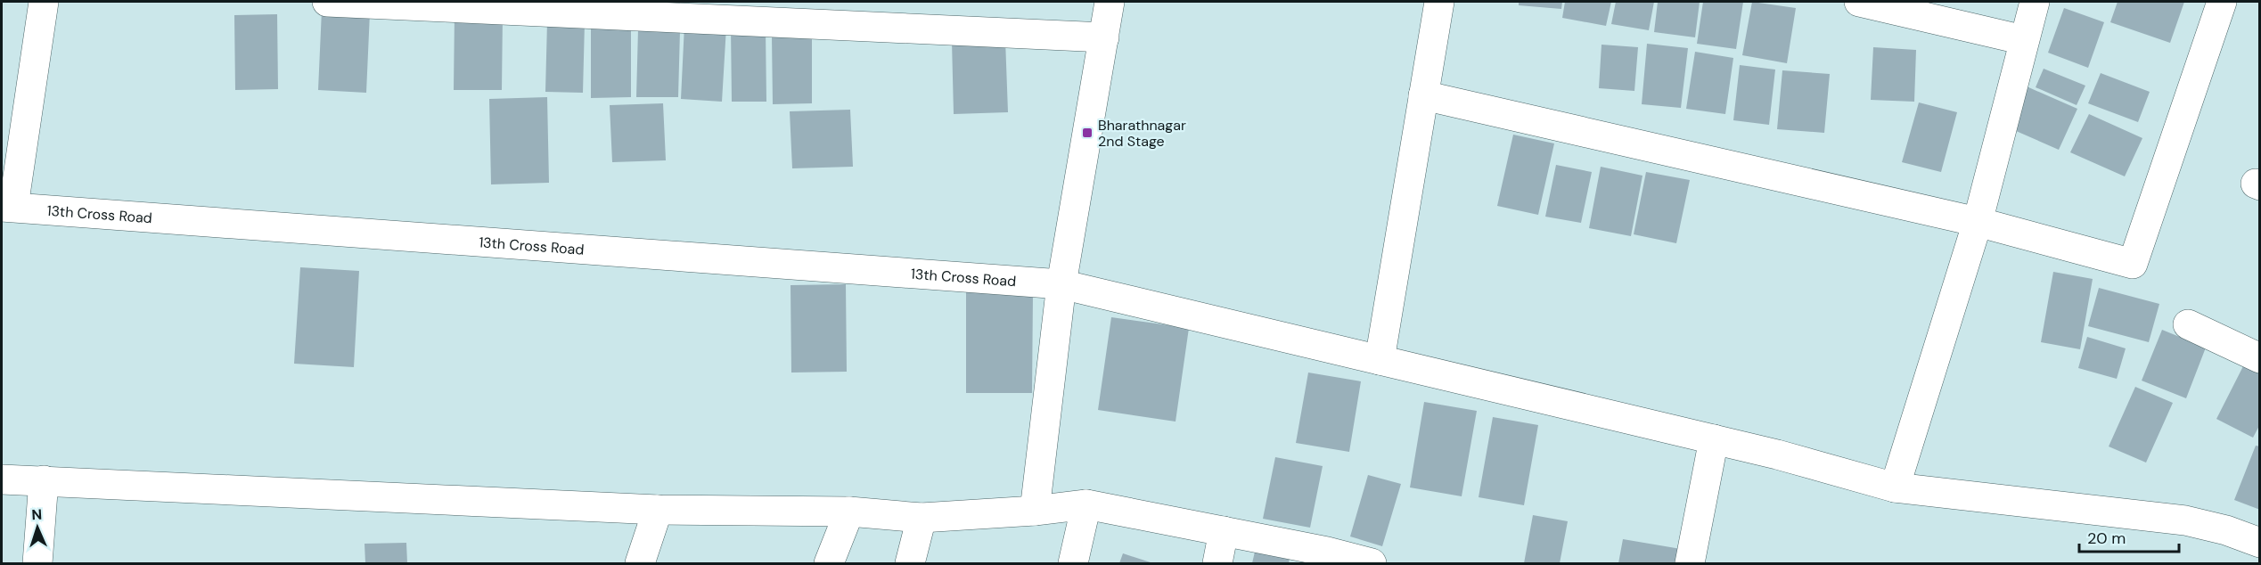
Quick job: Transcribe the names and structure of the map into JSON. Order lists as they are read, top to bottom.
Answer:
{
  "streets": {
    "street": ["13th Cross Road"]
  },
  "places": {
    "transit": ["Bharathnagar 2nd Stage"]
  },
  "scale_bar": "20 m",
  "north": "top"
}
